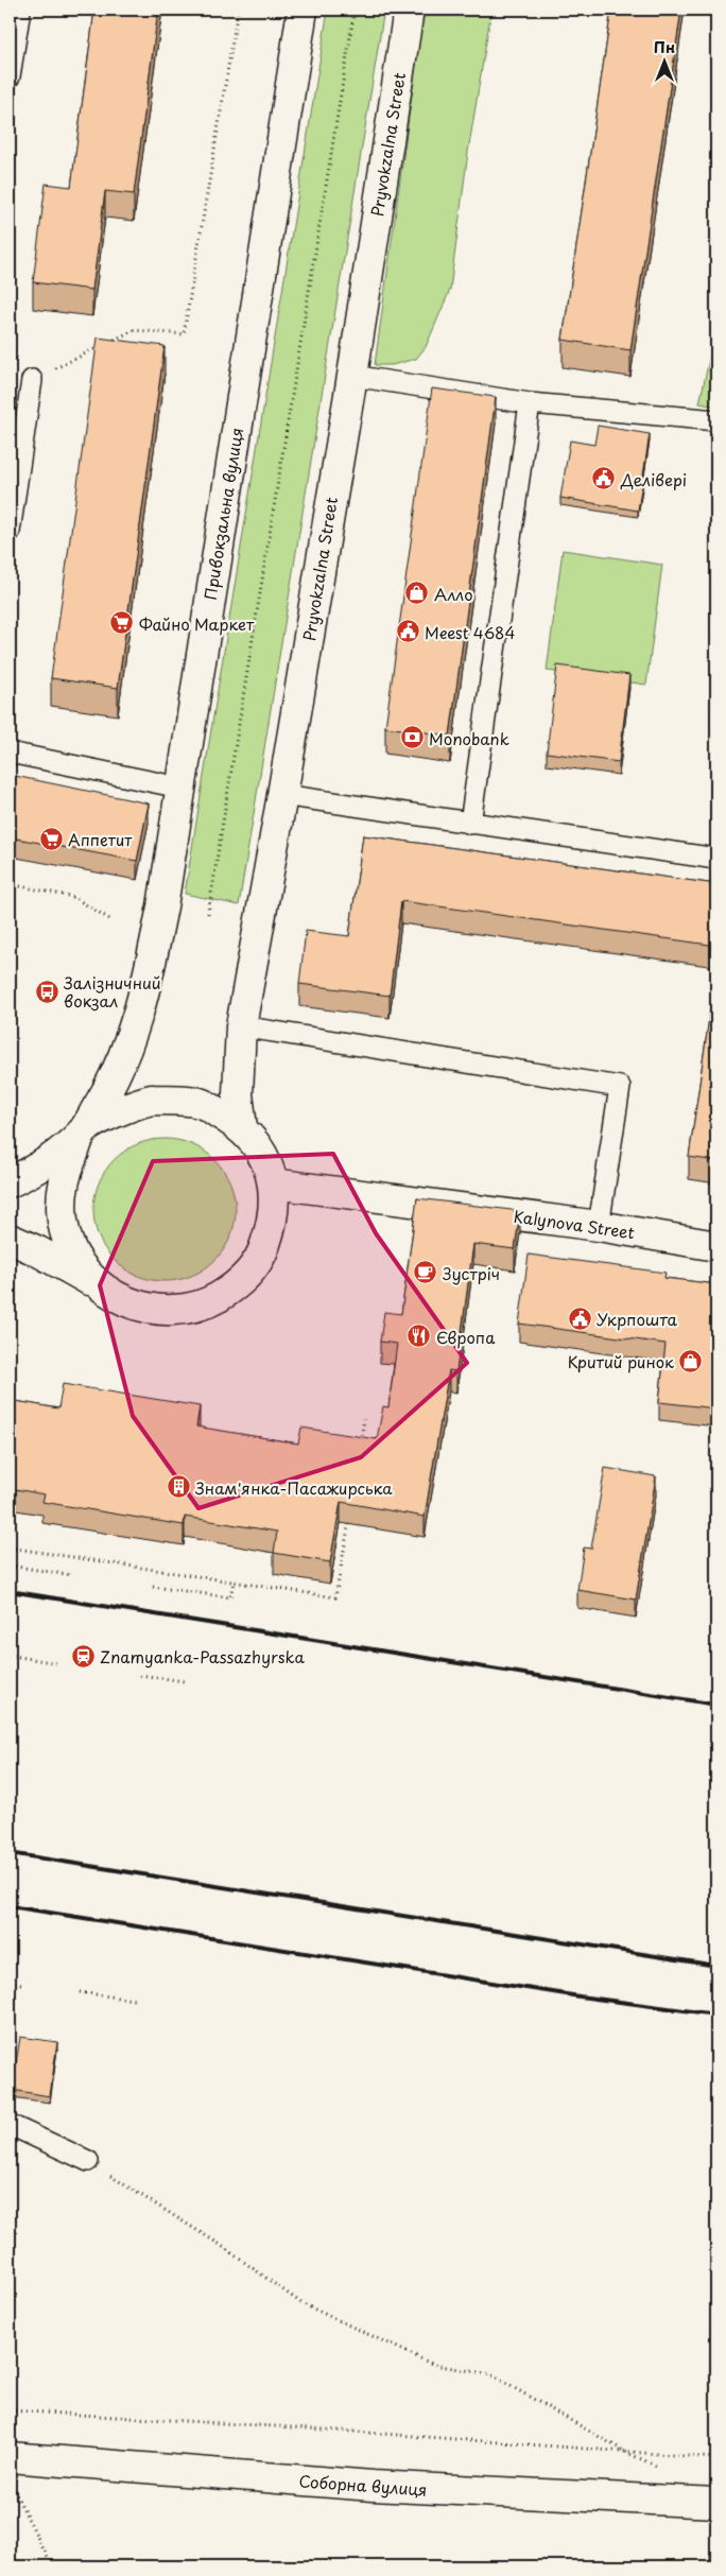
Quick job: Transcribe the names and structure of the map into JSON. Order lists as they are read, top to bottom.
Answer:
{
  "streets": {
    "street": [
      "Pryvokzalna Street",
      "Привокзальна вулиця",
      "Kalynova Street",
      "Соборна вулиця"
    ]
  },
  "places": {
    "public building": ["Делівері", "Meest 4684", "Укрпошта"],
    "shop": ["Алло", "Критий ринок"],
    "supermarket": ["Файно Маркет", "Аппетит"],
    "bank": ["Monobank"],
    "bus stop": ["Залізничний вокзал"],
    "cafe": ["Зустріч"],
    "restaurant": ["Європа"],
    "building": ["Знам'янка-Пасажирська"],
    "station": ["Znamyanka-Passazhyrska"]
  },
  "north": "top"
}
